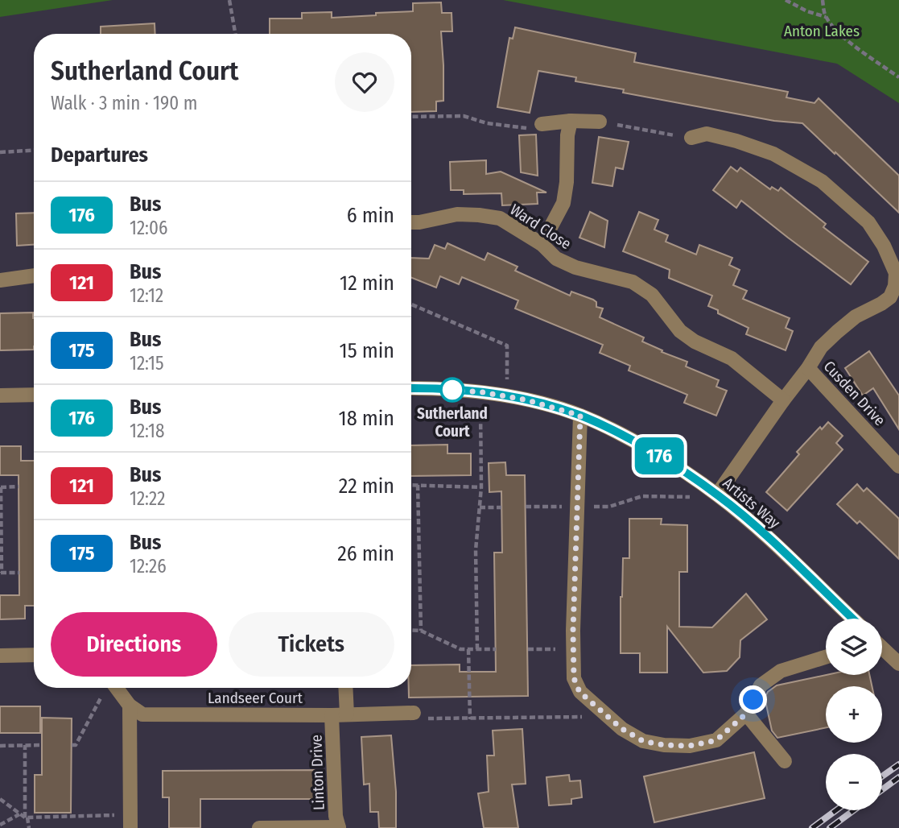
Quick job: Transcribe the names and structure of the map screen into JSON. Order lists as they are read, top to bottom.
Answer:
{
  "streets": {
    "street": [
      "Ward Close",
      "Cusden Drive",
      "Artists Way",
      "Landseer Court",
      "Linton Drive"
    ]
  },
  "crossings": [
    ["Ward Close", "Cusden Drive"],
    ["Cusden Drive", "Artists Way"],
    ["Landseer Court", "Linton Drive"]
  ],
  "parks": ["Anton Lakes"],
  "places": ["Sutherland Court"],
  "lines": ["bus line 176"],
  "page": {
    "on_map": "176",
    "heading": [
      ["Sutherland Court", "Walk · 3 min · 190 m"],
      "Departures"
    ],
    "list": [
      {
        "mark": "176",
        "name": "Bus",
        "note": "12:06",
        "value": "6 min"
      },
      {
        "mark": "121",
        "name": "Bus",
        "note": "12:12",
        "value": "12 min"
      },
      {
        "mark": "175",
        "name": "Bus",
        "note": "12:15",
        "value": "15 min"
      },
      {
        "mark": "176",
        "name": "Bus",
        "note": "12:18",
        "value": "18 min"
      },
      {
        "mark": "121",
        "name": "Bus",
        "note": "12:22",
        "value": "22 min"
      },
      {
        "mark": "175",
        "name": "Bus",
        "note": "12:26",
        "value": "26 min"
      }
    ],
    "buttons": ["Directions", "Tickets"],
    "map_buttons": ["+", "−"]
  }
}
